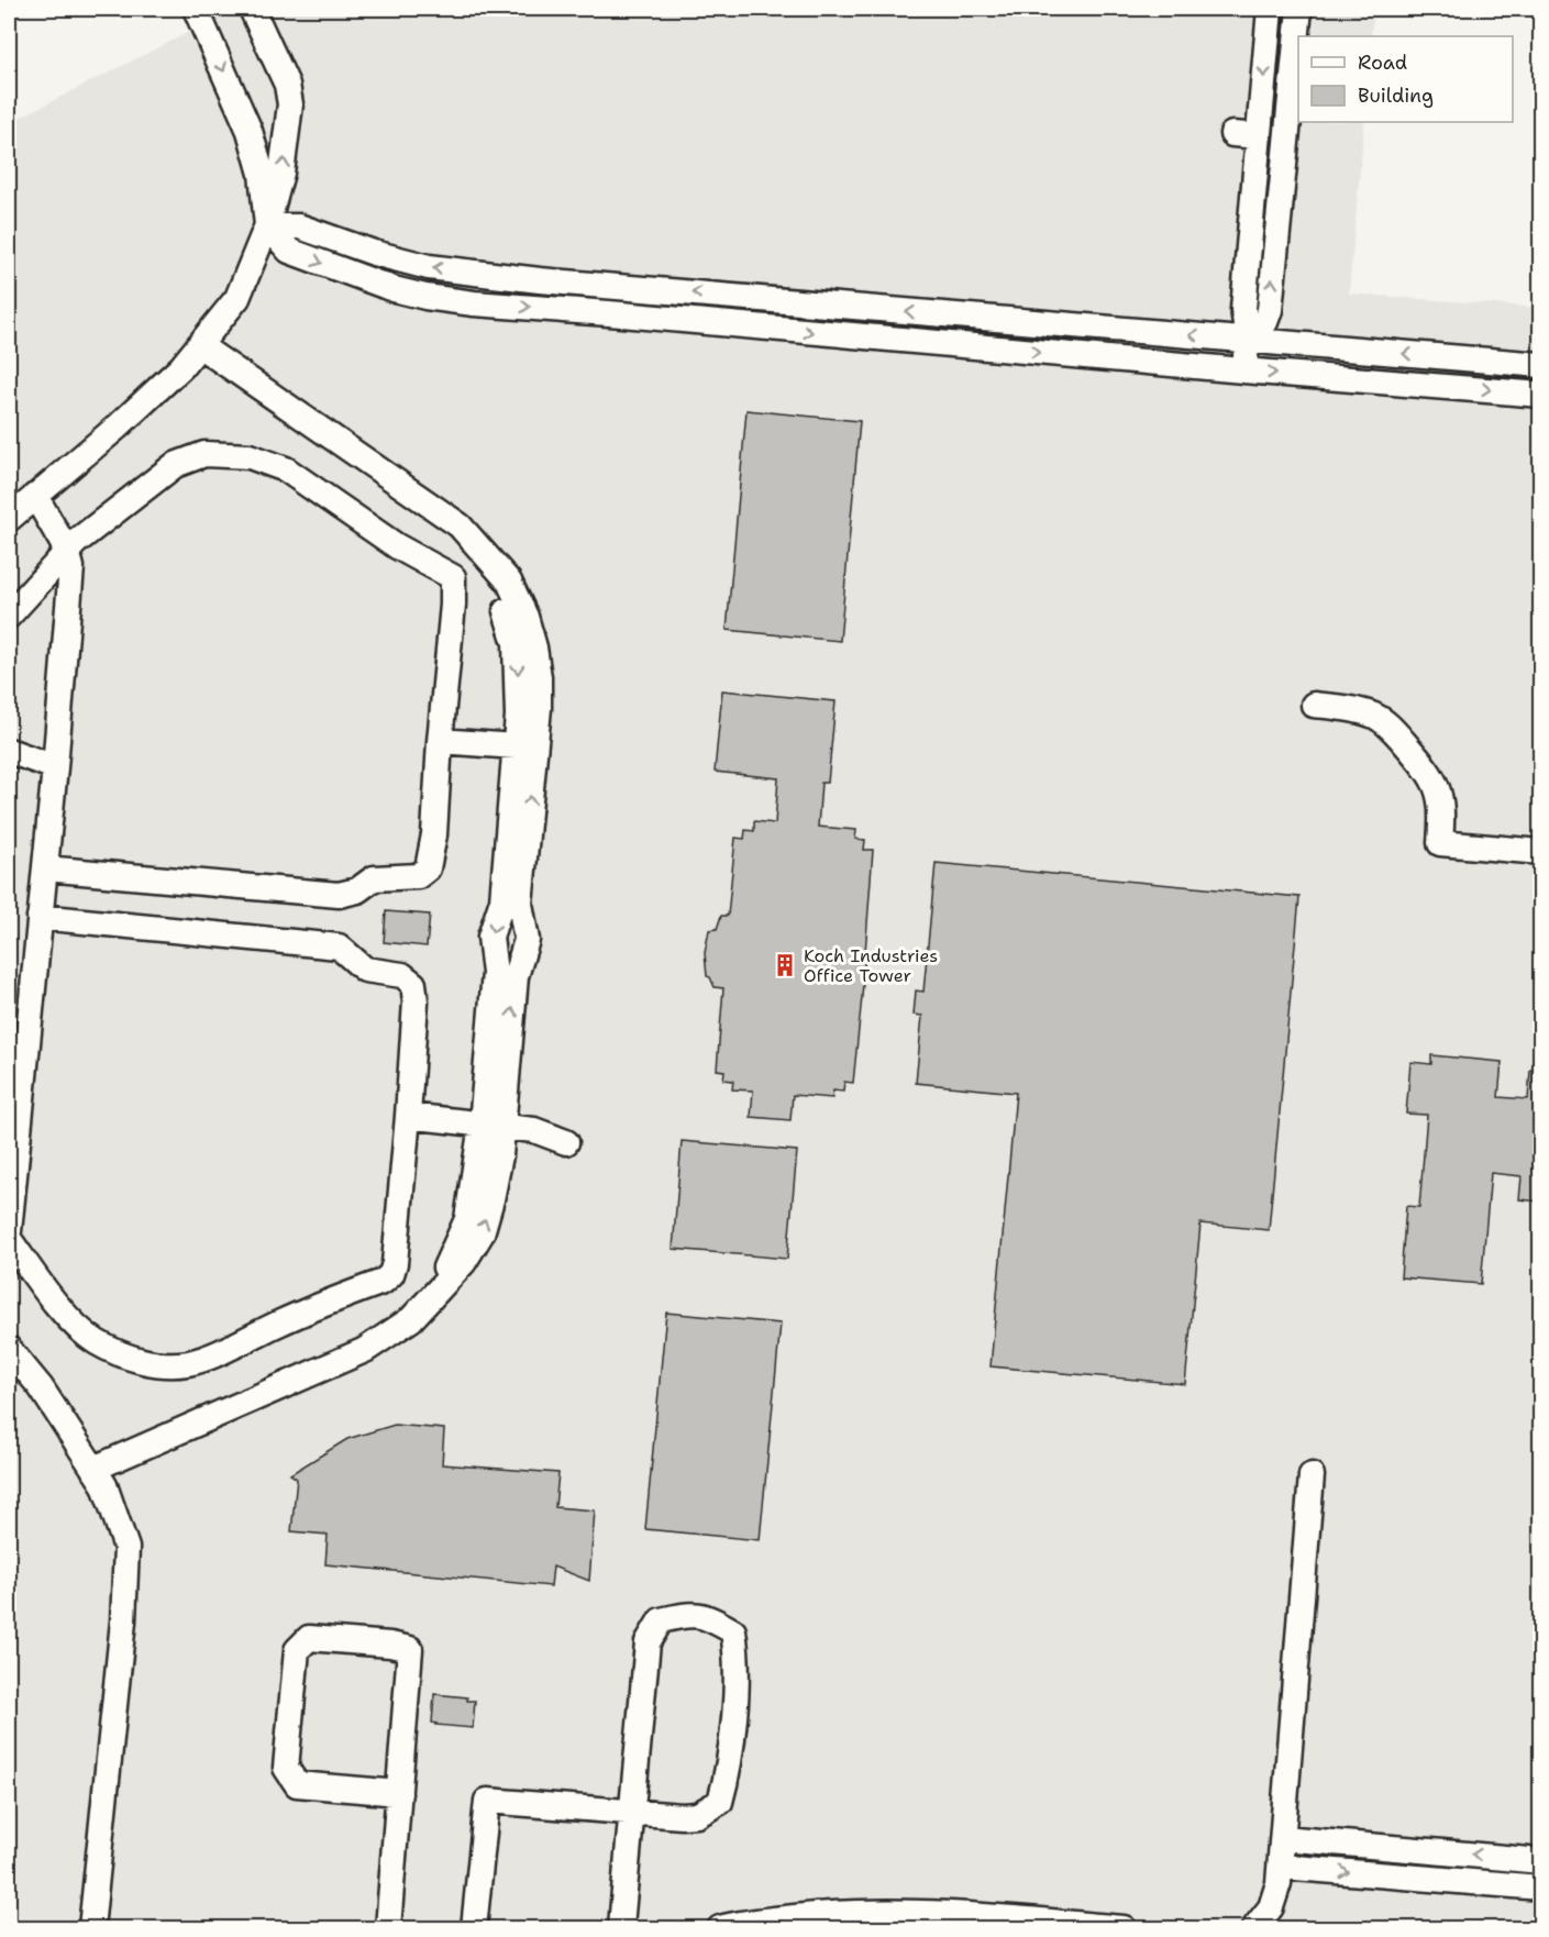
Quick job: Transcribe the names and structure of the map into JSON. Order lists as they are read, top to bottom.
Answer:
{
  "places": {
    "building": ["Koch Industries Office Tower"]
  },
  "legend": ["Road", "Building"]
}
